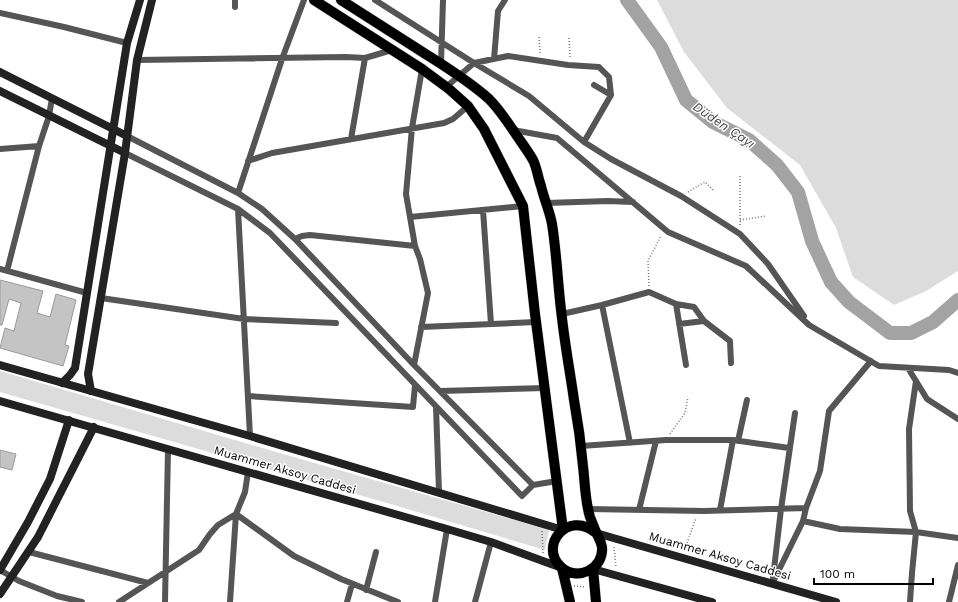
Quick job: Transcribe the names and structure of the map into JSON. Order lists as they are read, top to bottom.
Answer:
{
  "streets": {
    "main road": ["Muammer Aksoy Caddesi"]
  },
  "water": ["Düden Çayı"],
  "scale_bar": "100 m"
}
